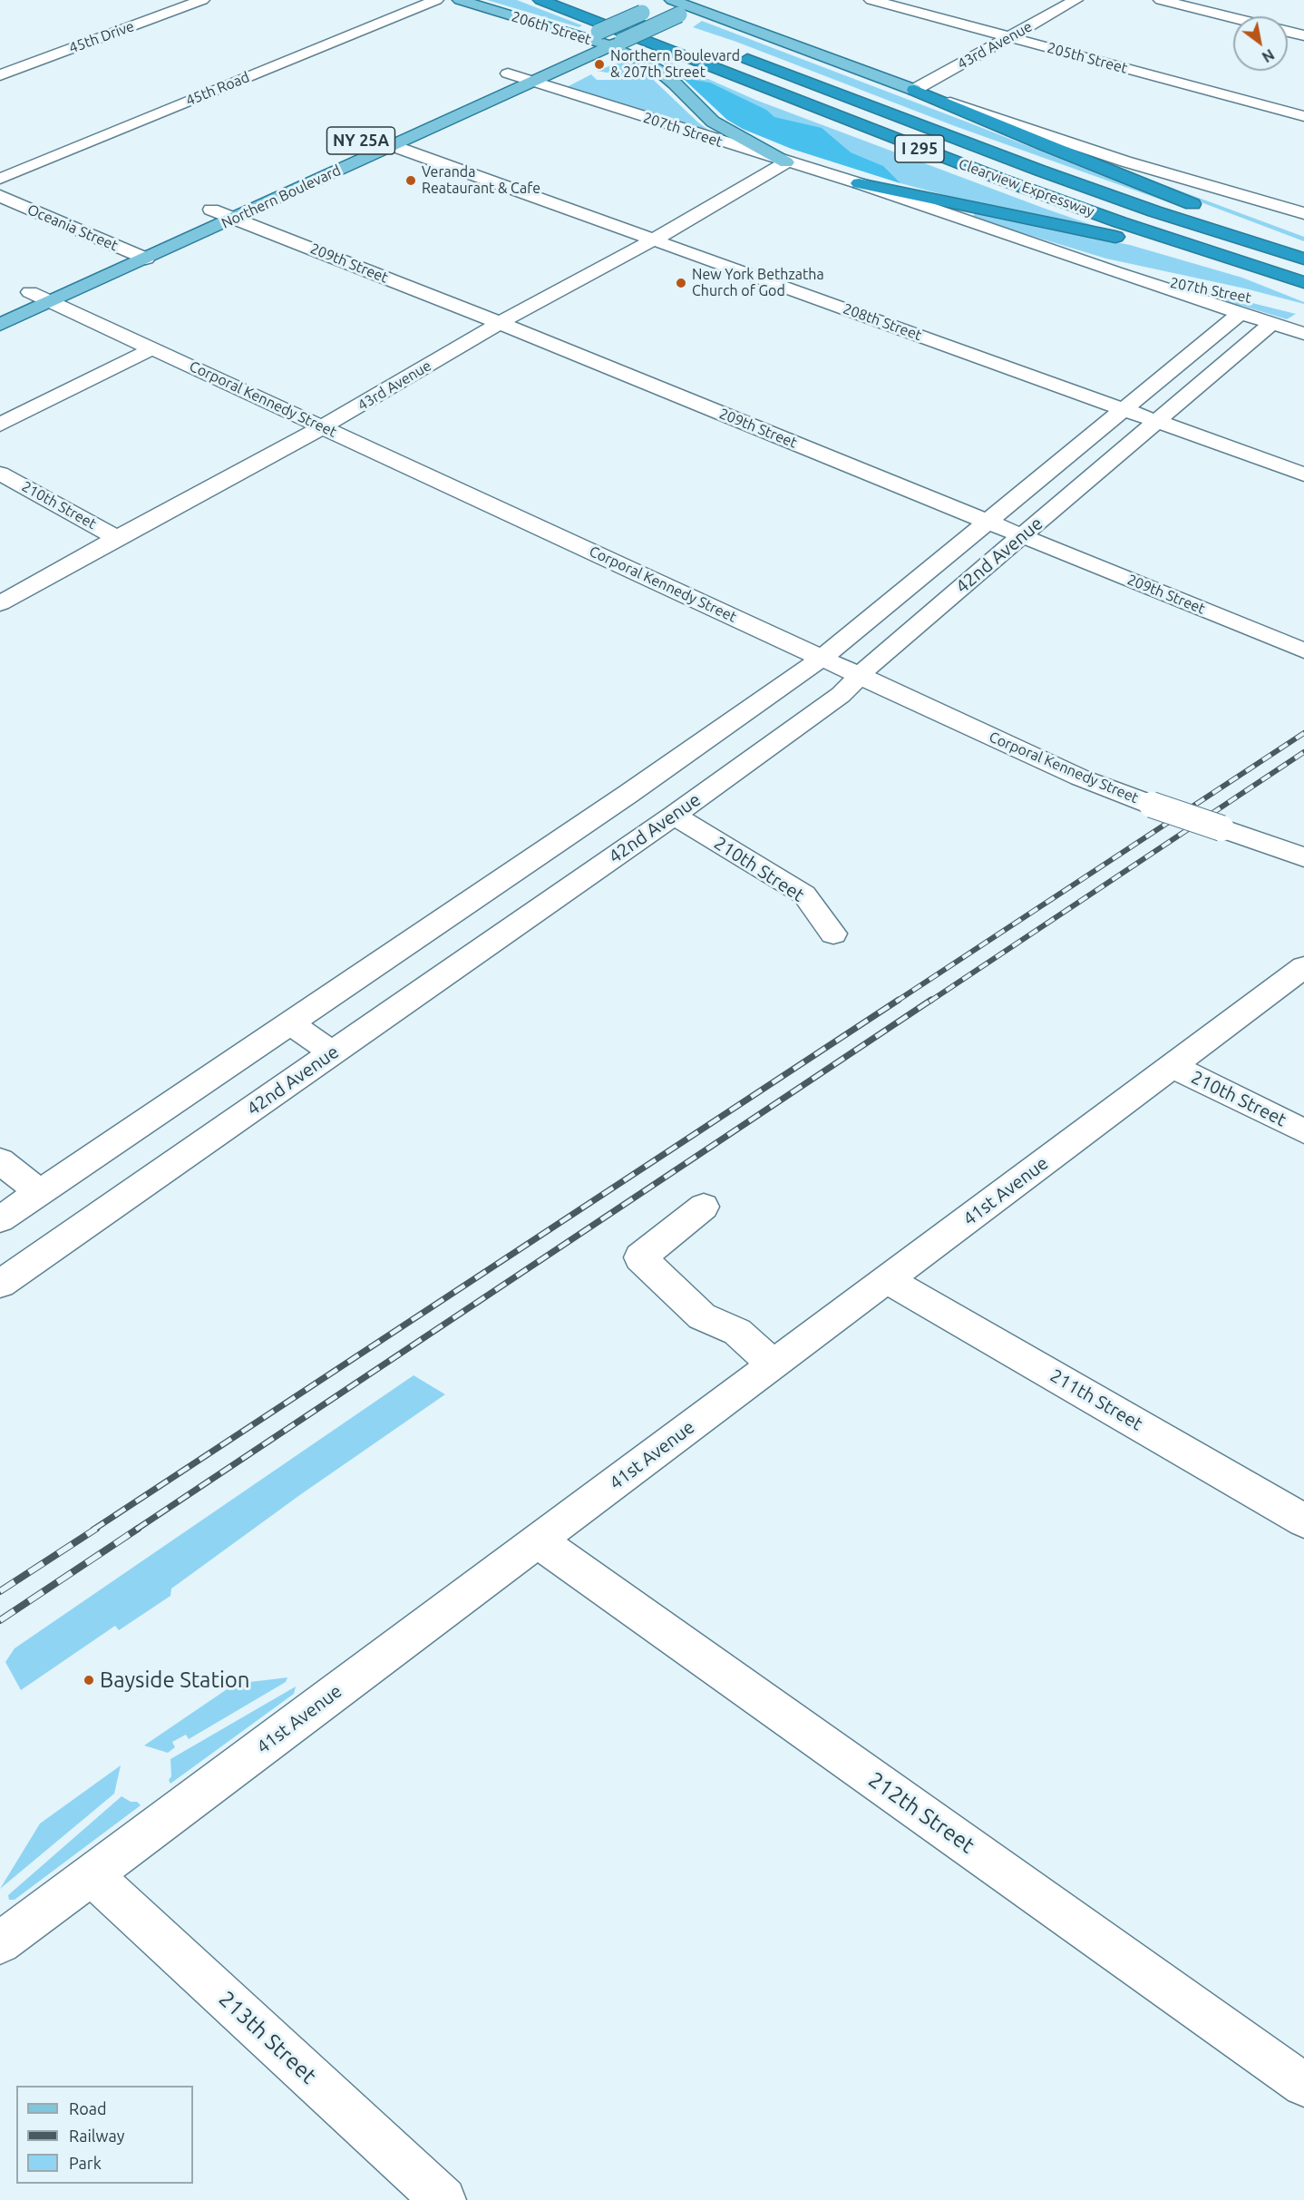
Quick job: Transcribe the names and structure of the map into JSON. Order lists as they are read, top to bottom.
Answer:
{
  "streets": {
    "highway": ["I 295", "Clearview Expressway"],
    "main road": ["206th Street", "NY 25A", "Northern Boulevard"],
    "street": [
      "45th Drive",
      "43rd Avenue",
      "205th Street",
      "45th Road",
      "207th Street",
      "Oceania Street",
      "209th Street",
      "208th Street",
      "Corporal Kennedy Street",
      "210th Street",
      "42nd Avenue",
      "41st Avenue",
      "211th Street",
      "212th Street",
      "213th Street"
    ]
  },
  "crossings": [
    ["206th Street", "43rd Avenue"],
    ["206th Street", "207th Street"],
    ["206th Street", "Northern Boulevard"],
    ["43rd Avenue", "205th Street"],
    ["43rd Avenue", "207th Street"],
    ["43rd Avenue", "209th Street"],
    ["43rd Avenue", "208th Street"],
    ["43rd Avenue", "Corporal Kennedy Street"],
    ["43rd Avenue", "210th Street"],
    ["207th Street", "Northern Boulevard"],
    ["NY 25A", "208th Street"],
    ["Northern Boulevard", "Oceania Street"],
    ["Northern Boulevard", "209th Street"],
    ["Northern Boulevard", "208th Street"],
    ["Northern Boulevard", "Corporal Kennedy Street"],
    ["209th Street", "42nd Avenue"],
    ["208th Street", "42nd Avenue"],
    ["Corporal Kennedy Street", "42nd Avenue"],
    ["210th Street", "42nd Avenue"],
    ["210th Street", "41st Avenue"],
    ["41st Avenue", "211th Street"],
    ["41st Avenue", "212th Street"],
    ["41st Avenue", "213th Street"]
  ],
  "places": [
    "Northern Boulevard & 207th Street",
    "Veranda Reataurant & Cafe",
    "New York Bethzatha Church of God",
    "Bayside Station"
  ],
  "legend": ["Road", "Railway", "Park"],
  "north": "bottom right"
}
